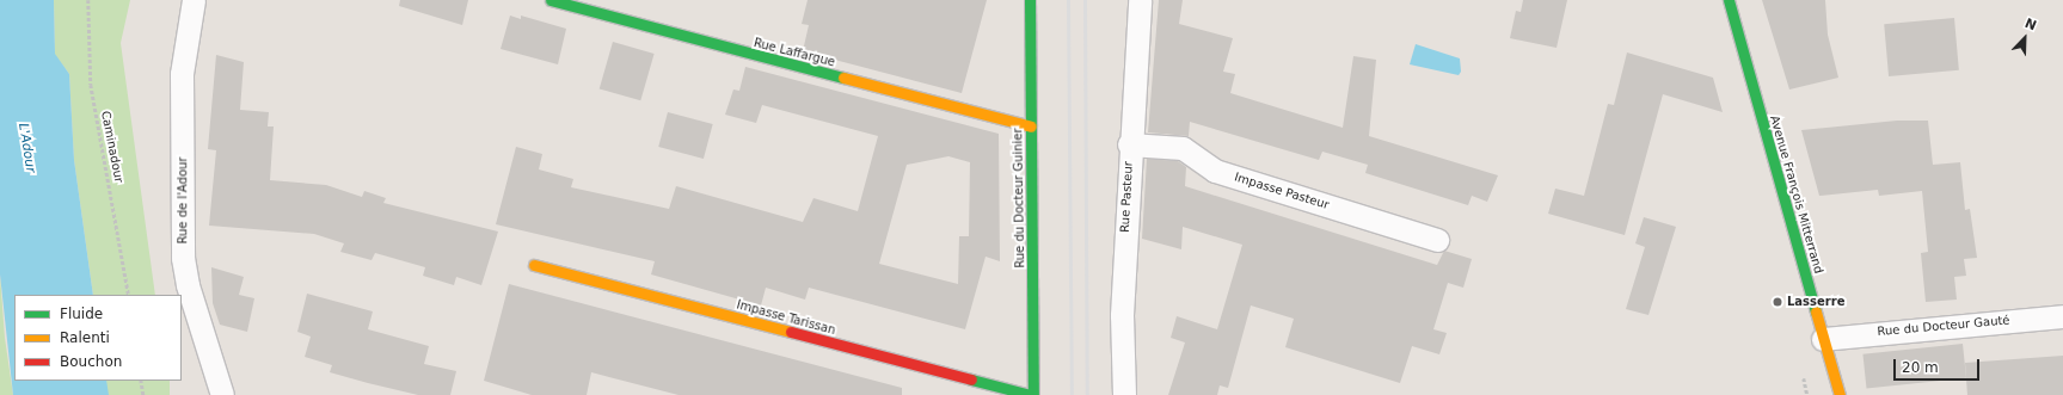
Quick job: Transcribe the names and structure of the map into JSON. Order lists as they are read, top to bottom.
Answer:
{
  "streets": {
    "street": [
      "Rue Laffargue",
      "Impasse Pasteur",
      "Avenue François Mitterrand",
      "Rue Pasteur",
      "Rue du Docteur Guinier",
      "Rue de l'Adour",
      "Impasse Tarissan",
      "Rue du Docteur Gauté"
    ],
    "path": ["Caminadour"]
  },
  "crossings": [
    ["Rue Laffargue", "Rue du Docteur Guinier"],
    ["Impasse Pasteur", "Rue Pasteur"],
    ["Avenue François Mitterrand", "Rue du Docteur Gauté"],
    ["Rue du Docteur Guinier", "Impasse Tarissan"]
  ],
  "water": ["L'Adour"],
  "places": ["Lasserre"],
  "legend": ["Fluide", "Ralenti", "Bouchon"],
  "scale_bar": "20 m",
  "north": "top right"
}
